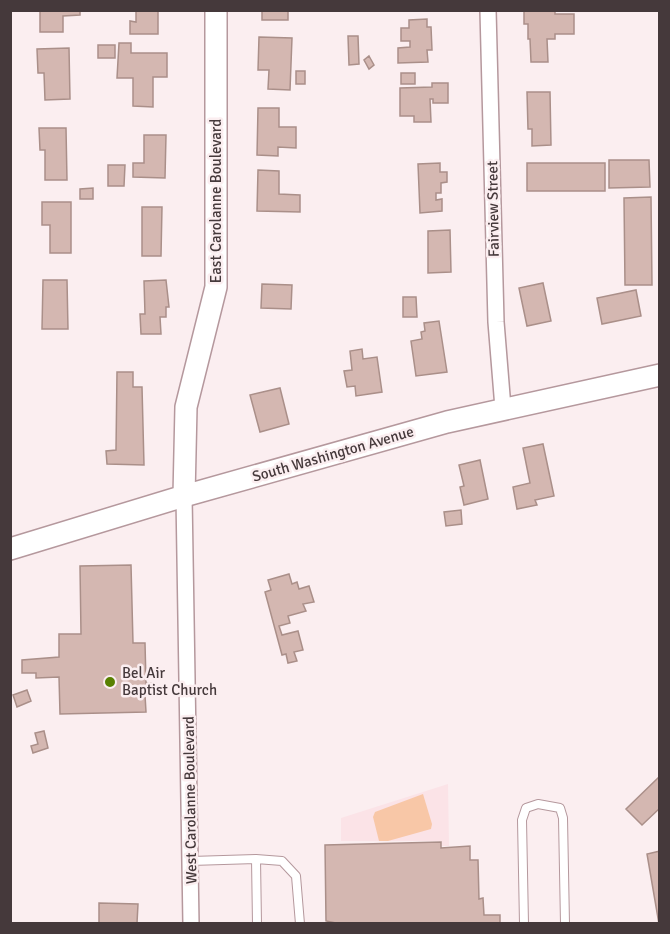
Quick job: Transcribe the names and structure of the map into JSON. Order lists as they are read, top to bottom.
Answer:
{
  "streets": {
    "street": [
      "East Carolanne Boulevard",
      "Fairview Street",
      "South Washington Avenue",
      "West Carolanne Boulevard"
    ]
  },
  "crossings": [
    ["East Carolanne Boulevard", "South Washington Avenue"],
    ["East Carolanne Boulevard", "West Carolanne Boulevard"],
    ["Fairview Street", "South Washington Avenue"],
    ["South Washington Avenue", "West Carolanne Boulevard"]
  ],
  "places": ["Bel Air Baptist Church"]
}
